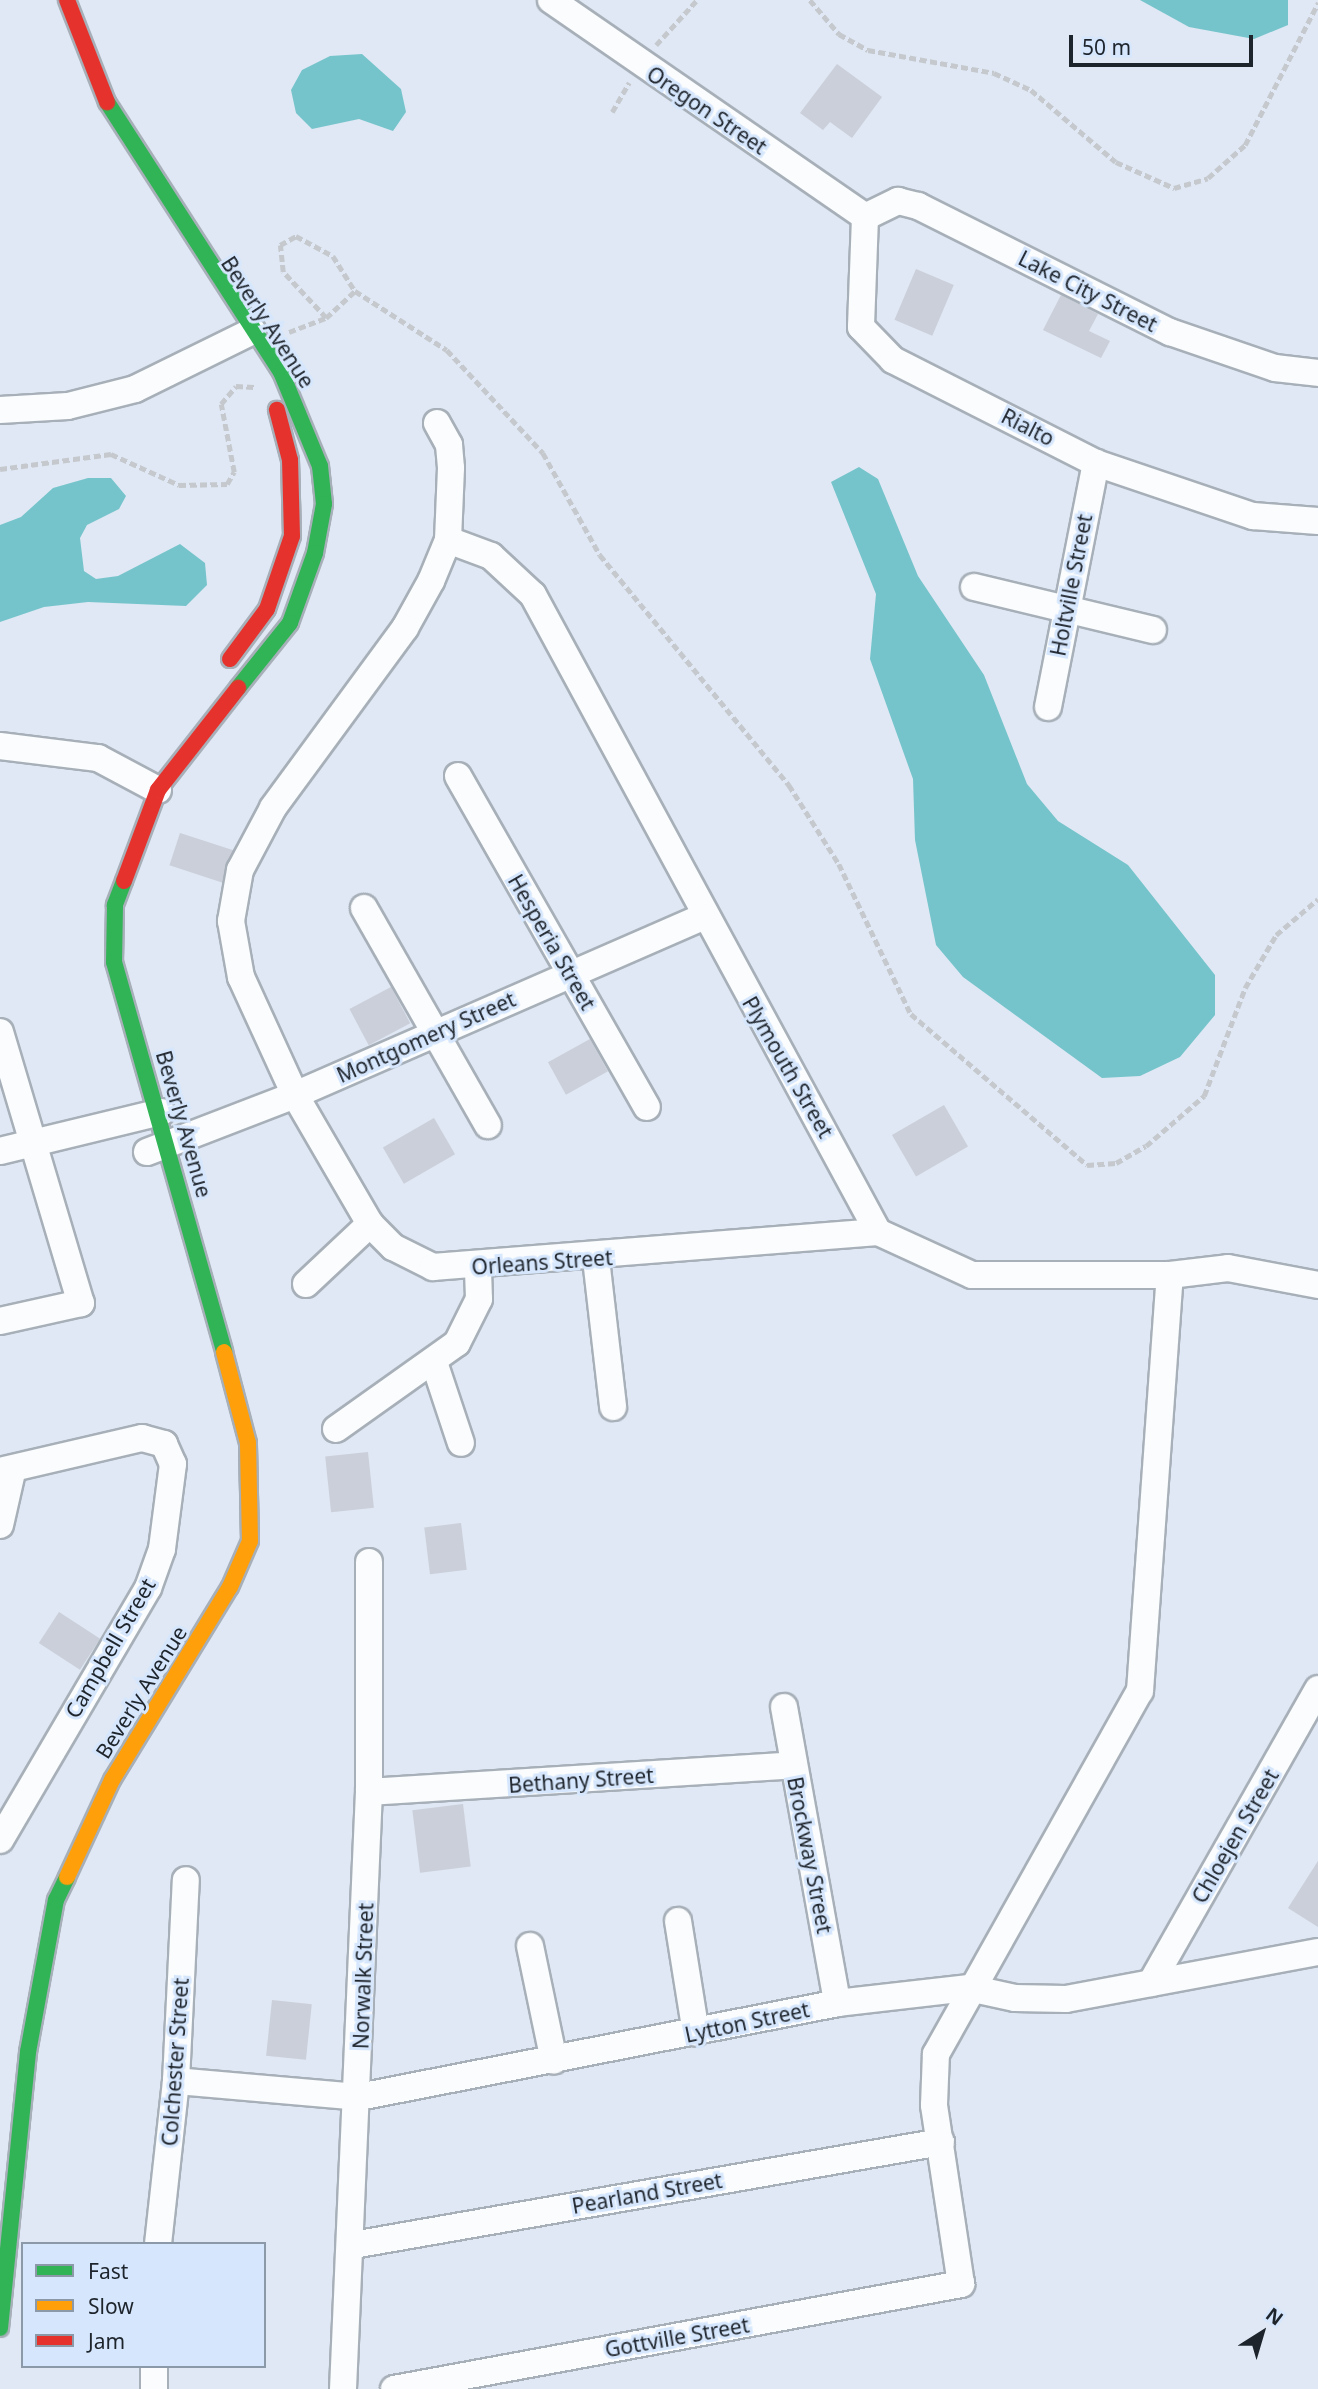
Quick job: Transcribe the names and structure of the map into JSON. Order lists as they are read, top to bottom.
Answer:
{
  "streets": {
    "street": [
      "Oregon Street",
      "Lake City Street",
      "Beverly Avenue",
      "Rialto",
      "Holtville Street",
      "Hesperia Street",
      "Montgomery Street",
      "Plymouth Street",
      "Orleans Street",
      "Campbell Street",
      "Bethany Street",
      "Chloejen Street",
      "Brockway Street",
      "Norwalk Street",
      "Lytton Street",
      "Colchester Street",
      "Pearland Street",
      "Gottville Street"
    ]
  },
  "crossings": [
    ["Oregon Street", "Lake City Street"],
    ["Oregon Street", "Rialto"],
    ["Lake City Street", "Rialto"],
    ["Beverly Avenue", "Montgomery Street"],
    ["Rialto", "Holtville Street"],
    ["Hesperia Street", "Montgomery Street"],
    ["Montgomery Street", "Plymouth Street"],
    ["Montgomery Street", "Orleans Street"],
    ["Plymouth Street", "Orleans Street"],
    ["Bethany Street", "Brockway Street"],
    ["Bethany Street", "Norwalk Street"],
    ["Chloejen Street", "Lytton Street"],
    ["Brockway Street", "Lytton Street"],
    ["Norwalk Street", "Lytton Street"],
    ["Norwalk Street", "Pearland Street"],
    ["Lytton Street", "Colchester Street"],
    ["Pearland Street", "Gottville Street"]
  ],
  "legend": ["Fast", "Slow", "Jam"],
  "scale_bar": "50 m",
  "north": "top right"
}
